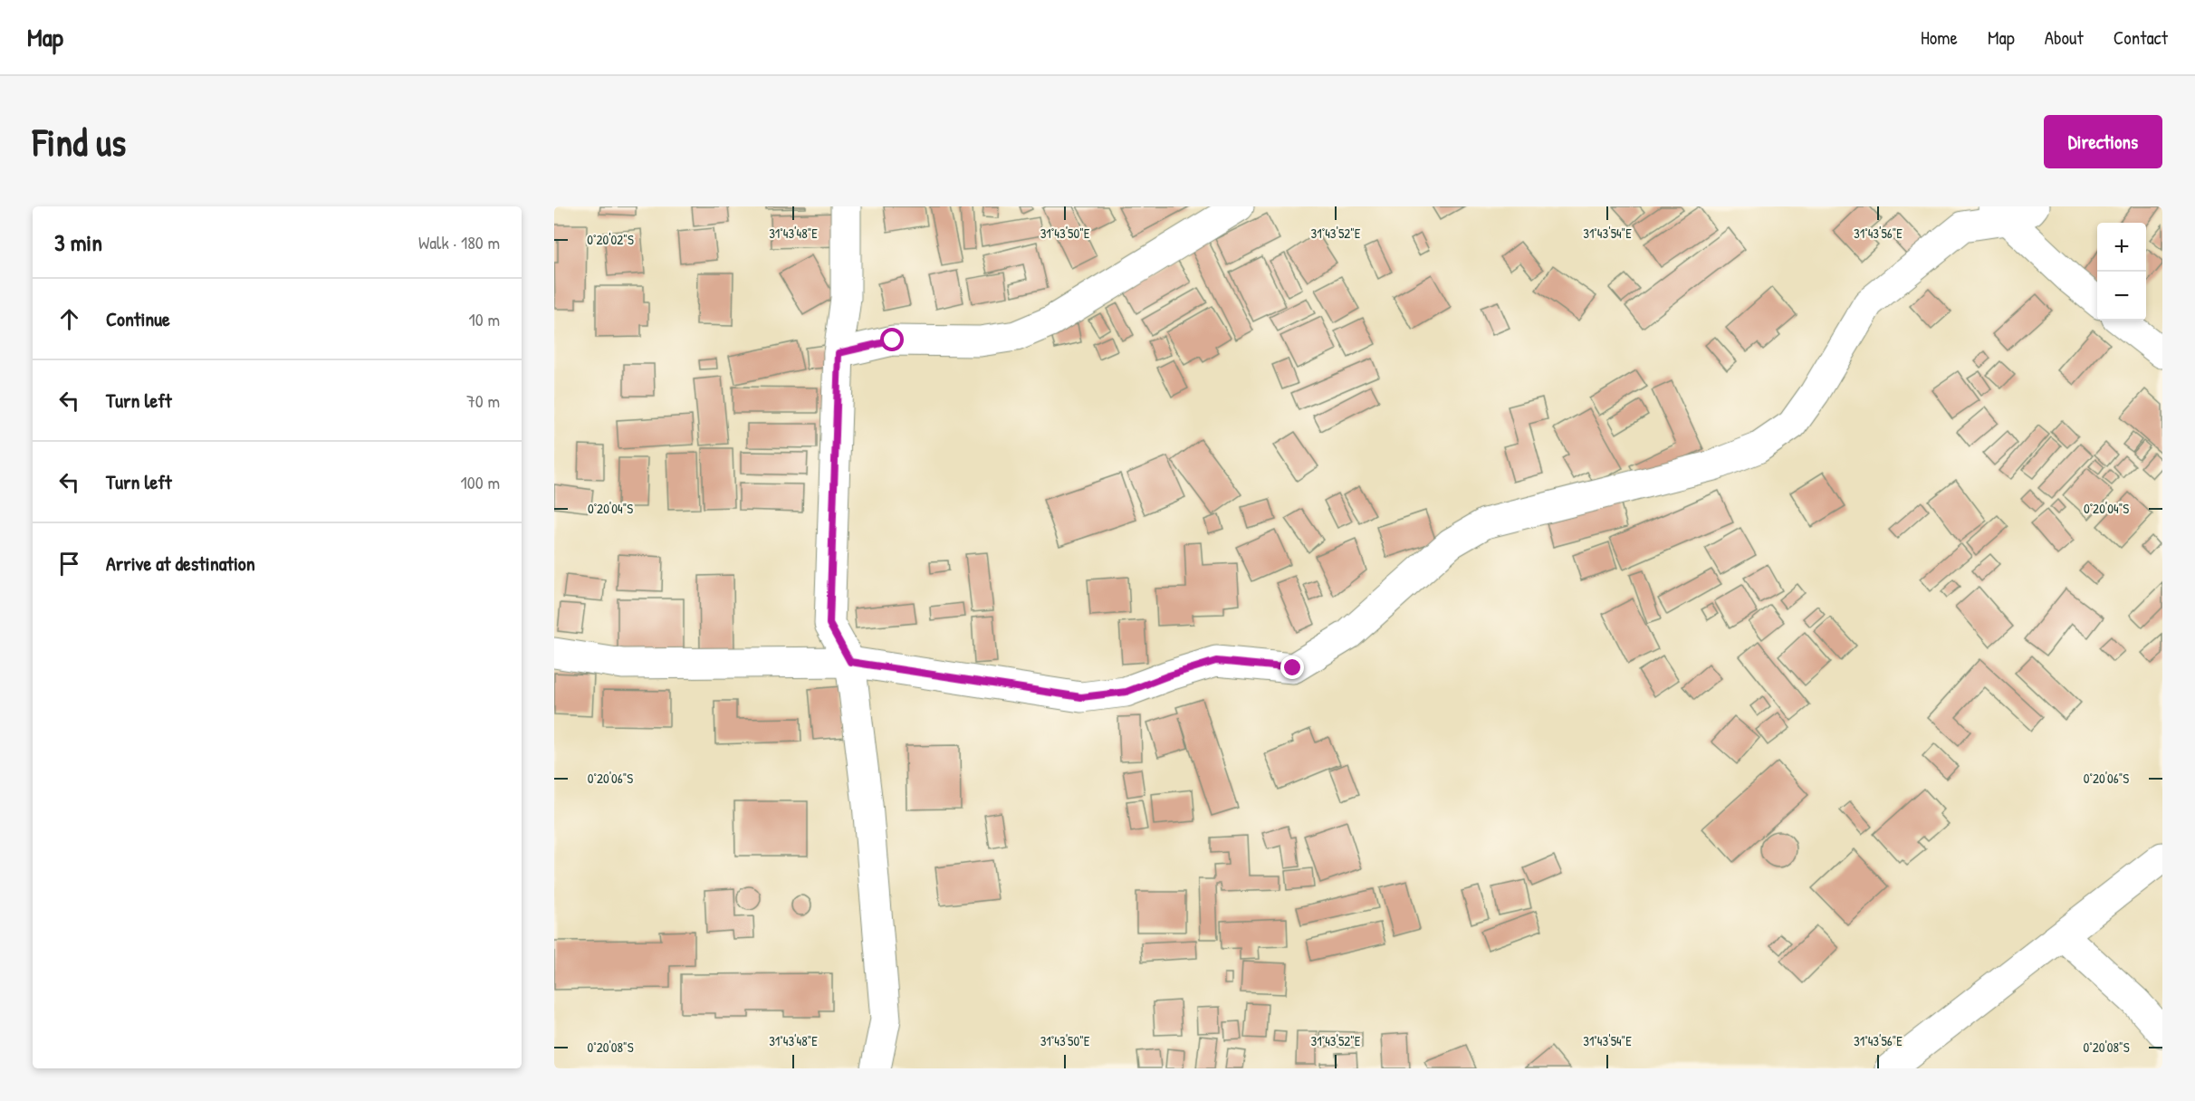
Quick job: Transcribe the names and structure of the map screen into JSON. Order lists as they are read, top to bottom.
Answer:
{
  "page": {
    "header": "Map",
    "nav": [
      "Home",
      "Map",
      "About",
      "Contact"
    ],
    "buttons": "Directions",
    "title": "Find us",
    "heading": ["3 min", "Walk · 180 m"],
    "map_buttons": ["+", "−"],
    "list": [
      ["Continue", "10 m"],
      ["Turn left", "70 m"],
      ["Turn left", "100 m"],
      "Arrive at destination"
    ]
  },
  "coordinates": [
    "31°43'48\"E",
    "31°43'50\"E",
    "31°43'52\"E",
    "31°43'54\"E",
    "31°43'56\"E",
    "0°20'02\"S",
    "0°20'04\"S",
    "0°20'06\"S",
    "0°20'08\"S"
  ]
}
